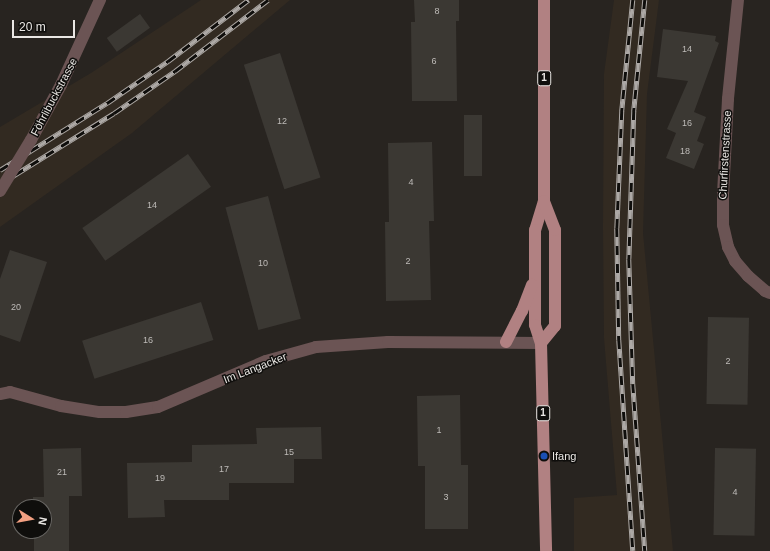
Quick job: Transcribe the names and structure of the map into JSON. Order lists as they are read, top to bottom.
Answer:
{
  "streets": {
    "main road": ["1"],
    "street": ["Föhrlibuckstrasse", "Churfirstenstrasse", "Im Langacker"]
  },
  "crossings": [
    ["1", "Im Langacker"]
  ],
  "places": ["Ifang"],
  "house_numbers": [
    "8",
    "14",
    "6",
    "12",
    "16",
    "18",
    "4",
    "14",
    "2",
    "10",
    "20",
    "16",
    "2",
    "1",
    "15",
    "17",
    "21",
    "19",
    "4",
    "3"
  ],
  "scale_bar": "20 m",
  "north": "right"
}
